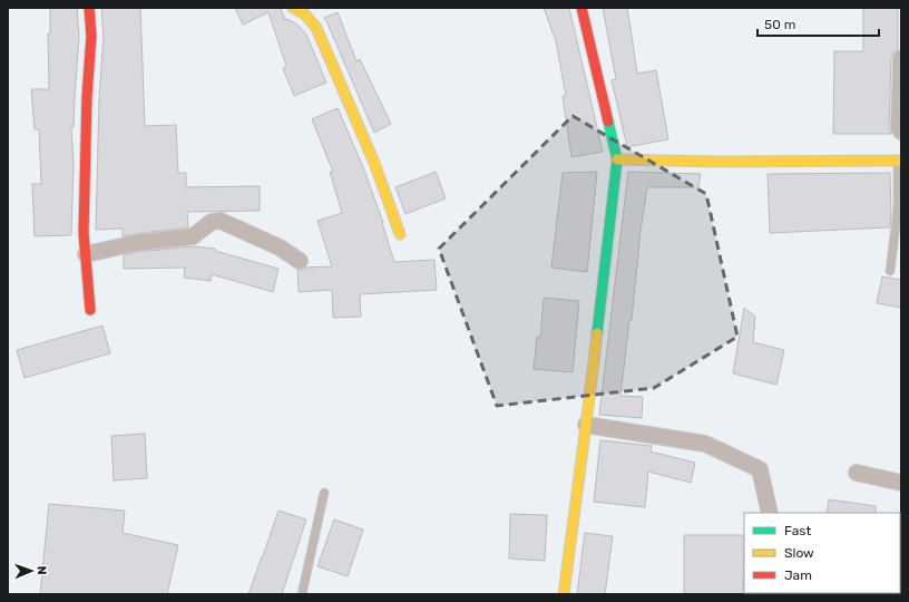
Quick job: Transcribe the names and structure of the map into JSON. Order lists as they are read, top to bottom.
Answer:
{
  "legend": ["Fast", "Slow", "Jam"],
  "scale_bar": "50 m",
  "north": "right"
}
